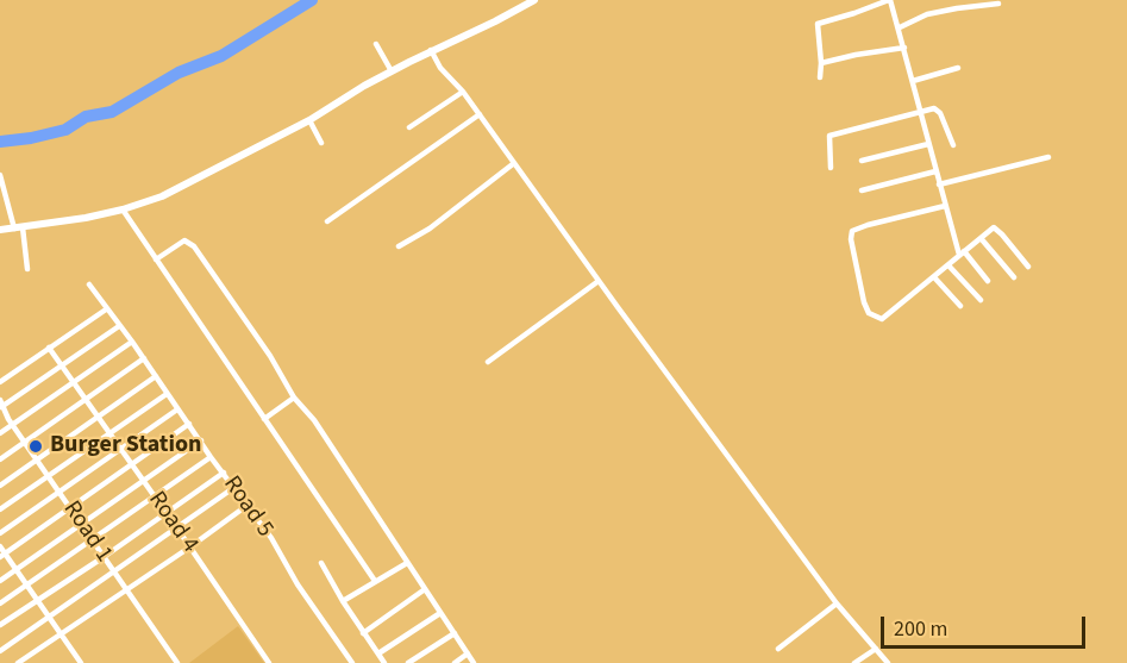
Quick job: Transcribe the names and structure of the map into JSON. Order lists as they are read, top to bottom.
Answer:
{
  "streets": {
    "street": ["Road 5", "Road 4", "Road 1"]
  },
  "places": ["Burger Station"],
  "scale_bar": "200 m"
}
